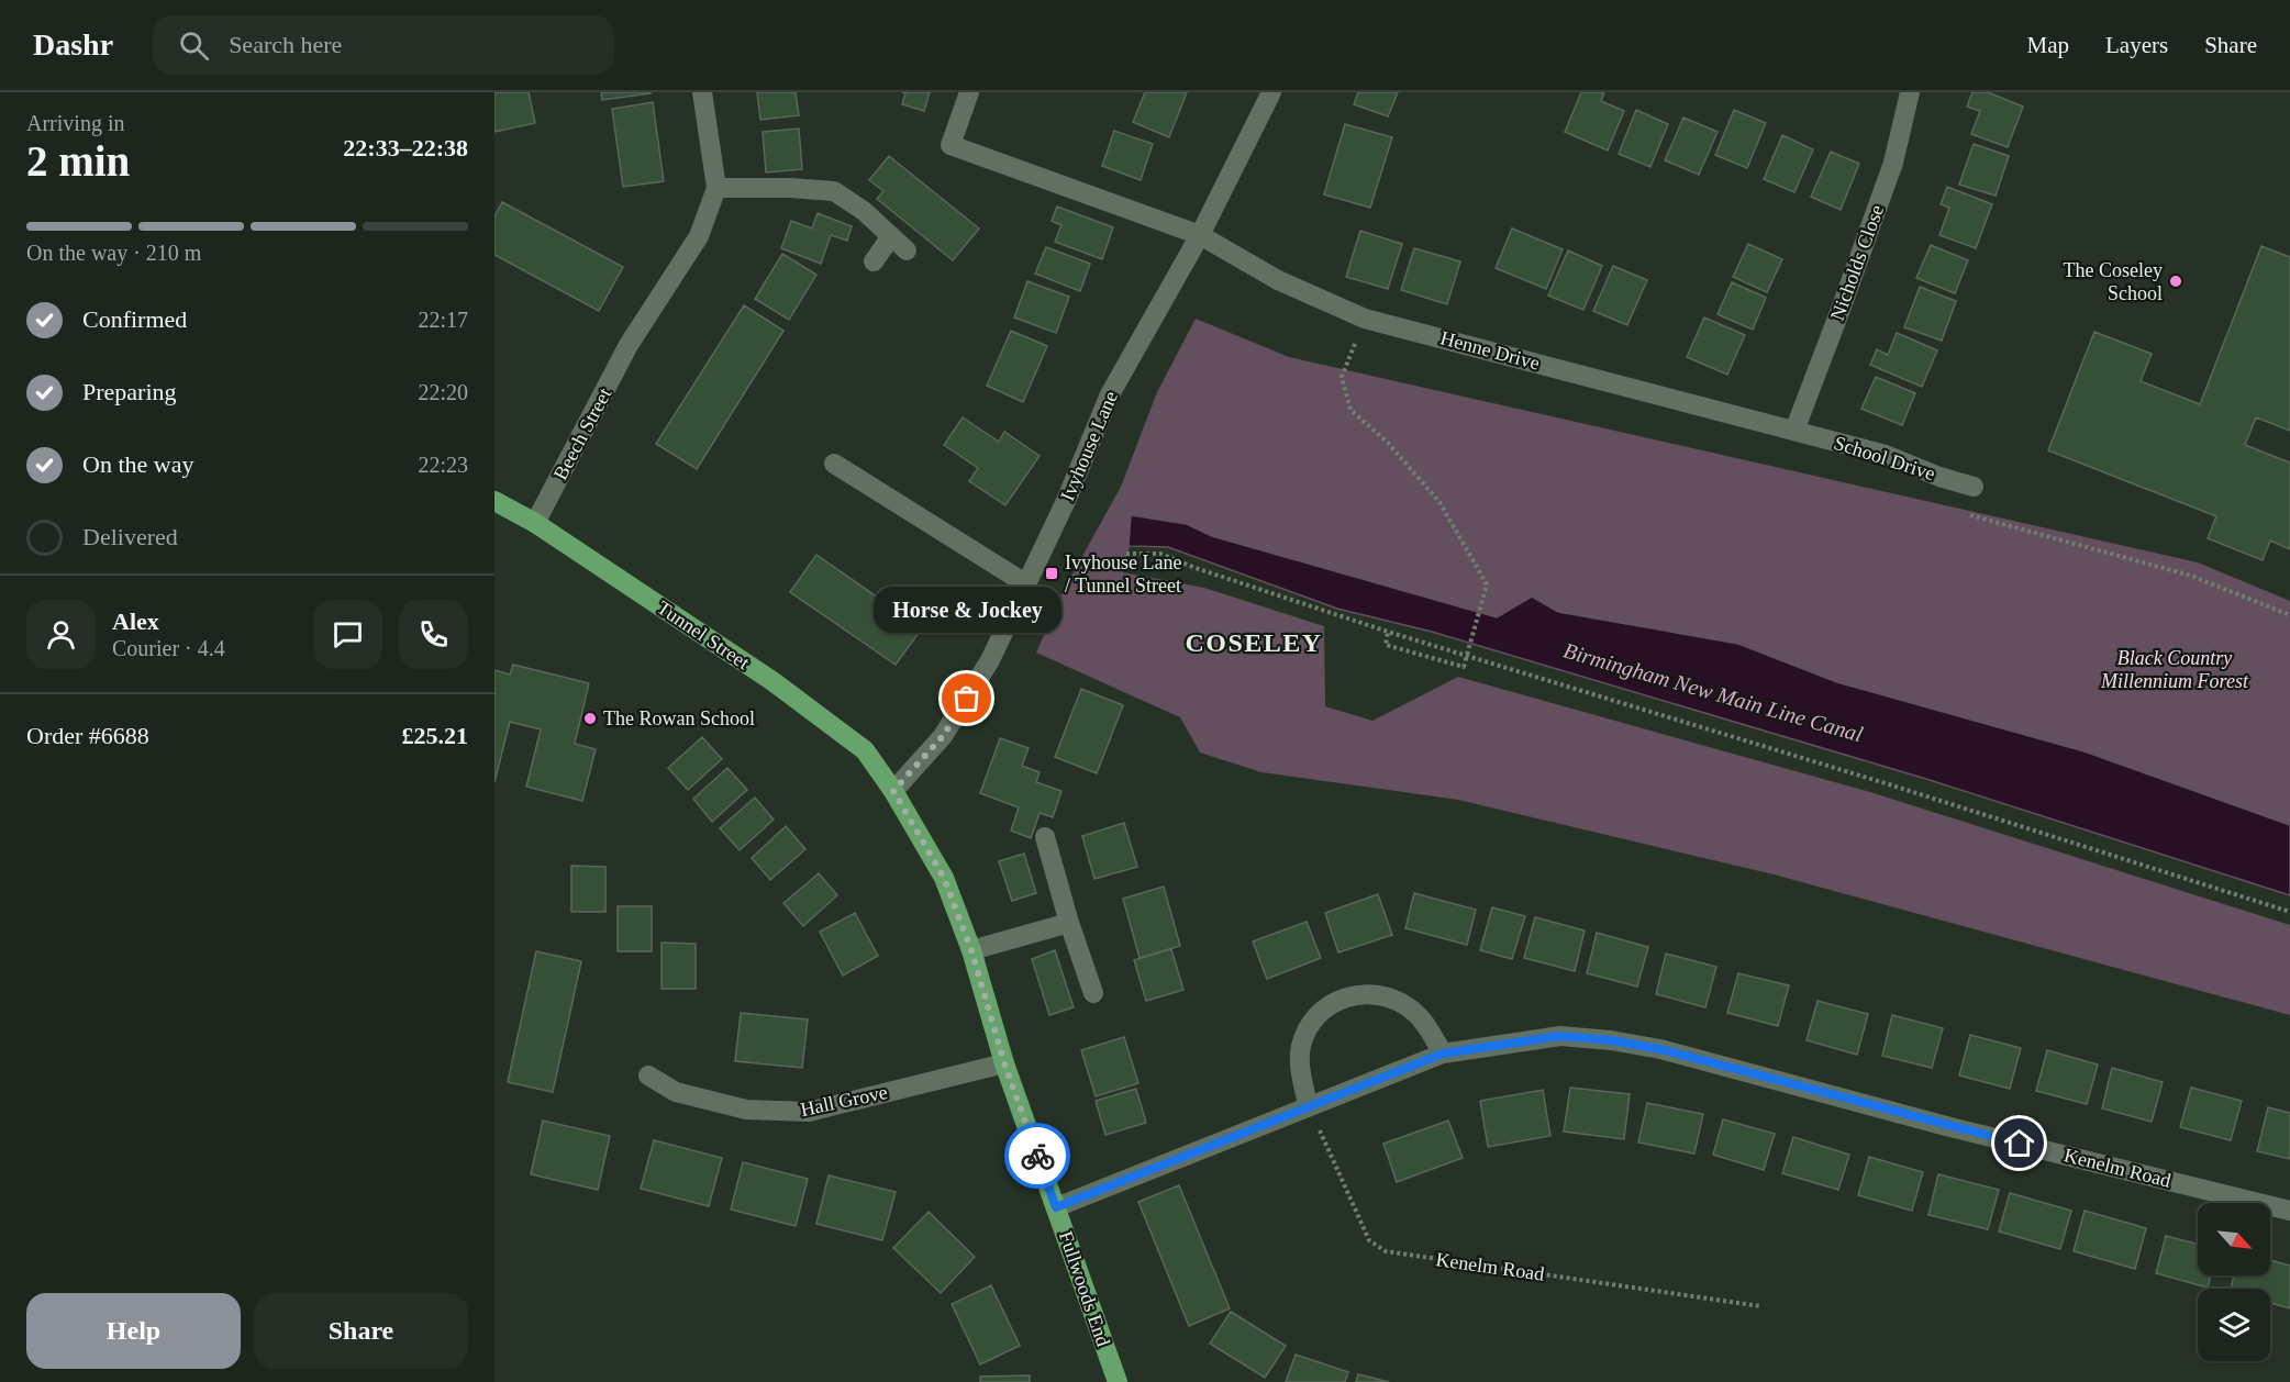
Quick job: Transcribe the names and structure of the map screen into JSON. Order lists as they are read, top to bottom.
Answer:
{
  "streets": {
    "main road": ["Tunnel Street", "Fullwoods End"],
    "street": [
      "Nicholds Close",
      "Henne Drive",
      "Beech Street",
      "Ivyhouse Lane",
      "School Drive",
      "Hall Grove",
      "Kenelm Road"
    ]
  },
  "crossings": [
    ["Nicholds Close", "Henne Drive"],
    ["Nicholds Close", "School Drive"],
    ["Henne Drive", "Ivyhouse Lane"],
    ["Henne Drive", "School Drive"],
    ["Beech Street", "Tunnel Street"],
    ["Ivyhouse Lane", "Tunnel Street"],
    ["Ivyhouse Lane", "Fullwoods End"],
    ["Tunnel Street", "Fullwoods End"],
    ["Hall Grove", "Fullwoods End"],
    ["Kenelm Road", "Fullwoods End"]
  ],
  "districts": ["COSELEY"],
  "water": ["Birmingham New Main Line Canal"],
  "parks": ["Black Country Millennium Forest"],
  "places": {
    "other": ["The Coseley School", "Horse & Jockey", "The Rowan School"],
    "transit": ["Ivyhouse Lane / Tunnel Street"]
  },
  "north": "bottom right",
  "page": {
    "header": "Dashr",
    "search": "Search here",
    "nav": ["Map", "Layers", "Share"],
    "heading": ["2 min", "Arriving in", "22:33–22:38"],
    "panel": [
      "Alex",
      "Courier · 4.4",
      "Order #6688",
      "£25.21"
    ],
    "bar": "On the way · 210 m",
    "list": [
      ["Confirmed", "22:17"],
      ["Preparing", "22:20"],
      ["On the way", "22:23"],
      "Delivered"
    ],
    "bubble": "Horse & Jockey",
    "buttons": ["Help", "Share"]
  }
}
